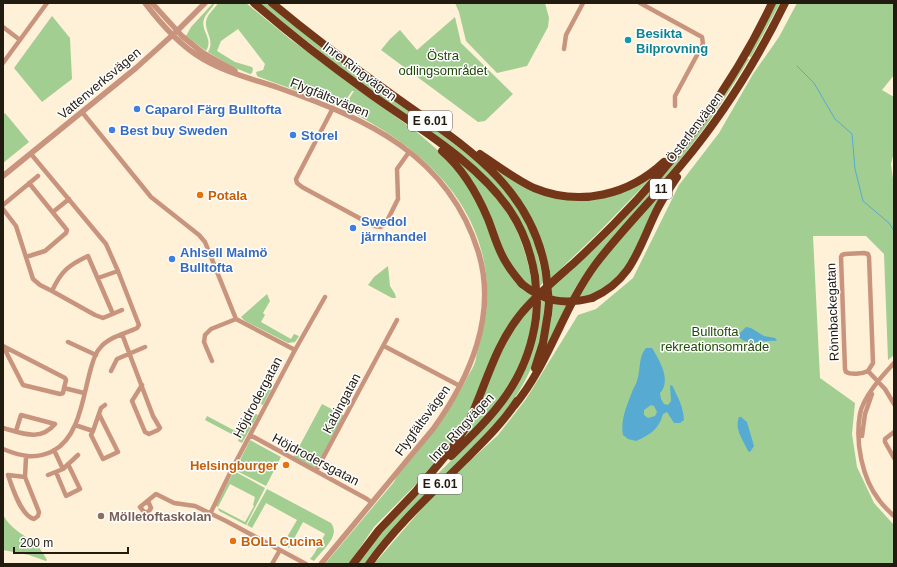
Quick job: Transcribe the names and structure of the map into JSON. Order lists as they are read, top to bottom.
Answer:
{
  "streets": {
    "highway": [
      "Inre Ringvägen",
      "E 6.01",
      "Österlenvägen",
      "11"
    ],
    "street": [
      "Vattenverksvägen",
      "Flygfältsvägen",
      "Rönnbackegatan",
      "Höjdrodergatan",
      "Kabingatan",
      "Höjdrodersgatan"
    ]
  },
  "crossings": [
    ["Inre Ringvägen", "Österlenvägen"],
    ["Vattenverksvägen", "Flygfältsvägen"],
    ["Flygfältsvägen", "Höjdrodersgatan"],
    ["Höjdrodergatan", "Höjdrodersgatan"],
    ["Kabingatan", "Höjdrodersgatan"]
  ],
  "parks": ["Östra odlingsområdet", "Bulltofta rekreationsområde"],
  "places": [
    "Besikta Bilprovning",
    "Caparol Färg Bulltofta",
    "Best buy Sweden",
    "Storel",
    "Potala",
    "Swedol järnhandel",
    "Ahlsell Malmö Bulltofta",
    "Helsingburger",
    "Mölletoftaskolan",
    "BOLL Cucina"
  ],
  "scale_bar": "200 m"
}
